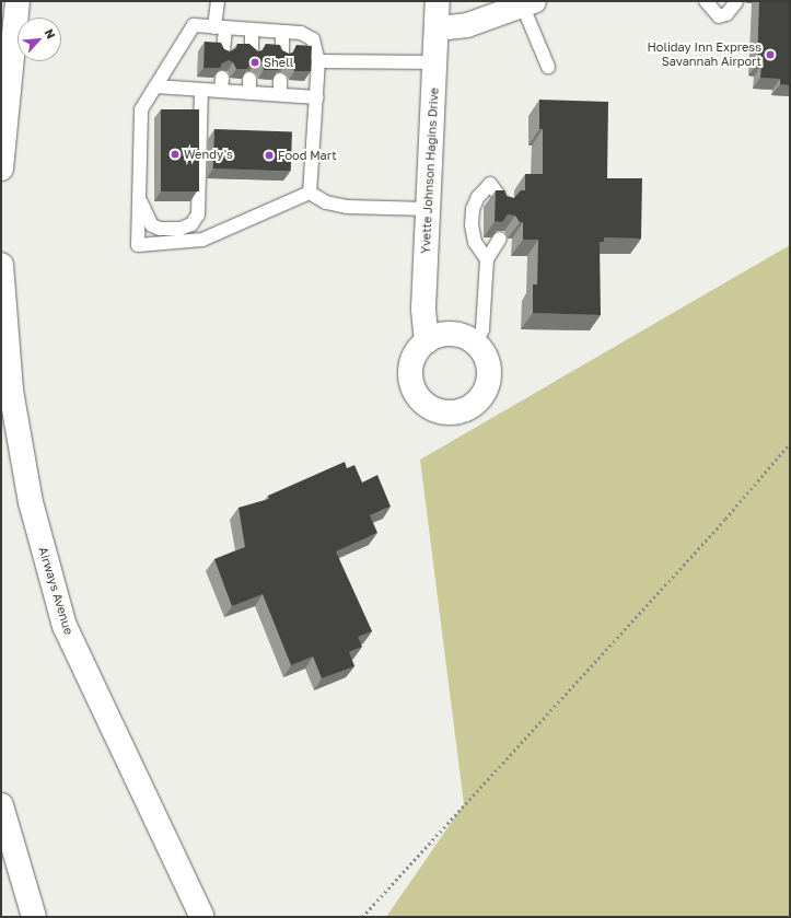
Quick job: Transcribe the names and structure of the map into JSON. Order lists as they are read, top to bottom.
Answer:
{
  "streets": {
    "main road": ["Yvette Johnson Hagins Drive", "Airways Avenue"]
  },
  "places": [
    "Holiday Inn Express Savannah Airport",
    "Shell",
    "Wendy's",
    "Food Mart"
  ],
  "north": "top right"
}
